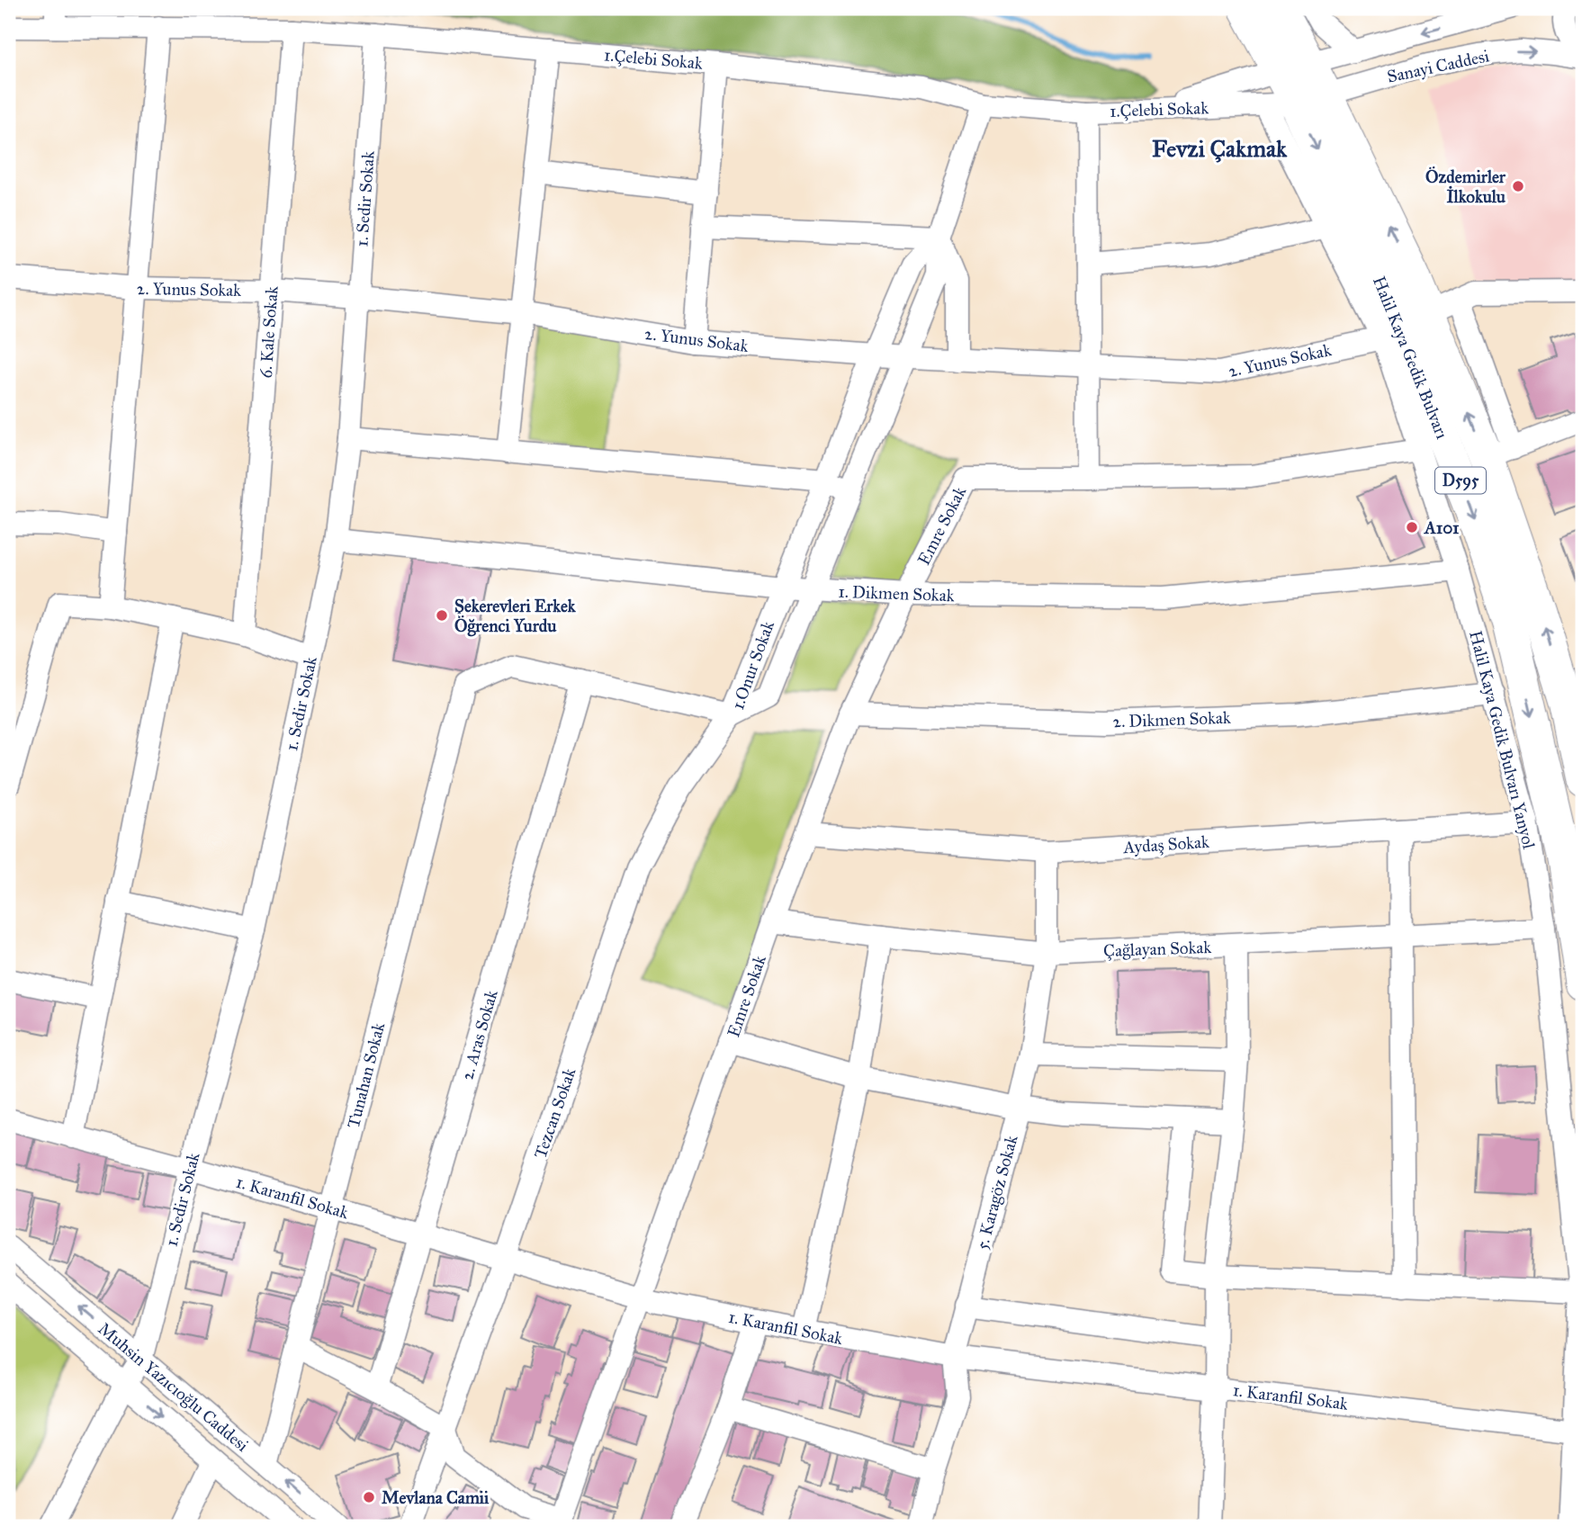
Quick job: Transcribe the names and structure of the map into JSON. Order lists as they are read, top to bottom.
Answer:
{
  "streets": {
    "highway": ["Halil Kaya Gedik Bulvarı", "D595"],
    "street": [
      "1.Çelebi Sokak",
      "Sanayi Caddesi",
      "1. Sedir Sokak",
      "2. Yunus Sokak",
      "6. Kale Sokak",
      "Emre Sokak",
      "1. Dikmen Sokak",
      "1.Onur Sokak",
      "2. Dikmen Sokak",
      "Halil Kaya Gedik Bulvarı Yanyol",
      "Aydaş Sokak",
      "Çağlayan Sokak",
      "2. Aras Sokak",
      "Tunahan Sokak",
      "Tezcan Sokak",
      "5. Karagöz Sokak",
      "1. Karanfil Sokak",
      "Muhsin Yazıcıoğlu Caddesi"
    ]
  },
  "crossings": [
    ["1.Çelebi Sokak", "Sanayi Caddesi"],
    ["1.Çelebi Sokak", "1. Sedir Sokak"],
    ["1.Çelebi Sokak", "6. Kale Sokak"],
    ["1.Çelebi Sokak", "Halil Kaya Gedik Bulvarı"],
    ["1.Çelebi Sokak", "1.Onur Sokak"],
    ["1.Çelebi Sokak", "Halil Kaya Gedik Bulvarı Yanyol"],
    ["Sanayi Caddesi", "Halil Kaya Gedik Bulvarı"],
    ["Sanayi Caddesi", "Halil Kaya Gedik Bulvarı Yanyol"],
    ["1. Sedir Sokak", "2. Yunus Sokak"],
    ["1. Sedir Sokak", "1. Dikmen Sokak"],
    ["1. Sedir Sokak", "1. Karanfil Sokak"],
    ["1. Sedir Sokak", "Muhsin Yazıcıoğlu Caddesi"],
    ["2. Yunus Sokak", "6. Kale Sokak"],
    ["2. Yunus Sokak", "1.Onur Sokak"],
    ["2. Yunus Sokak", "Halil Kaya Gedik Bulvarı Yanyol"],
    ["Halil Kaya Gedik Bulvarı", "Halil Kaya Gedik Bulvarı Yanyol"],
    ["Emre Sokak", "1. Dikmen Sokak"],
    ["Emre Sokak", "2. Dikmen Sokak"],
    ["Emre Sokak", "Aydaş Sokak"],
    ["Emre Sokak", "Çağlayan Sokak"],
    ["Emre Sokak", "1. Karanfil Sokak"],
    ["1. Dikmen Sokak", "1.Onur Sokak"],
    ["1. Dikmen Sokak", "Halil Kaya Gedik Bulvarı Yanyol"],
    ["1.Onur Sokak", "Tezcan Sokak"],
    ["2. Dikmen Sokak", "Halil Kaya Gedik Bulvarı Yanyol"],
    ["Halil Kaya Gedik Bulvarı Yanyol", "Aydaş Sokak"],
    ["Halil Kaya Gedik Bulvarı Yanyol", "Çağlayan Sokak"],
    ["Halil Kaya Gedik Bulvarı Yanyol", "1. Karanfil Sokak"],
    ["Aydaş Sokak", "5. Karagöz Sokak"],
    ["Çağlayan Sokak", "5. Karagöz Sokak"],
    ["2. Aras Sokak", "Tunahan Sokak"],
    ["2. Aras Sokak", "1. Karanfil Sokak"],
    ["Tunahan Sokak", "1. Karanfil Sokak"],
    ["Tunahan Sokak", "Muhsin Yazıcıoğlu Caddesi"],
    ["Tezcan Sokak", "1. Karanfil Sokak"],
    ["5. Karagöz Sokak", "1. Karanfil Sokak"]
  ],
  "districts": ["Fevzi Çakmak"],
  "places": [
    "Özdemirler İlkokulu",
    "A101",
    "Şekerevleri Erkek Öğrenci Yurdu",
    "Mevlana Camii"
  ]
}
